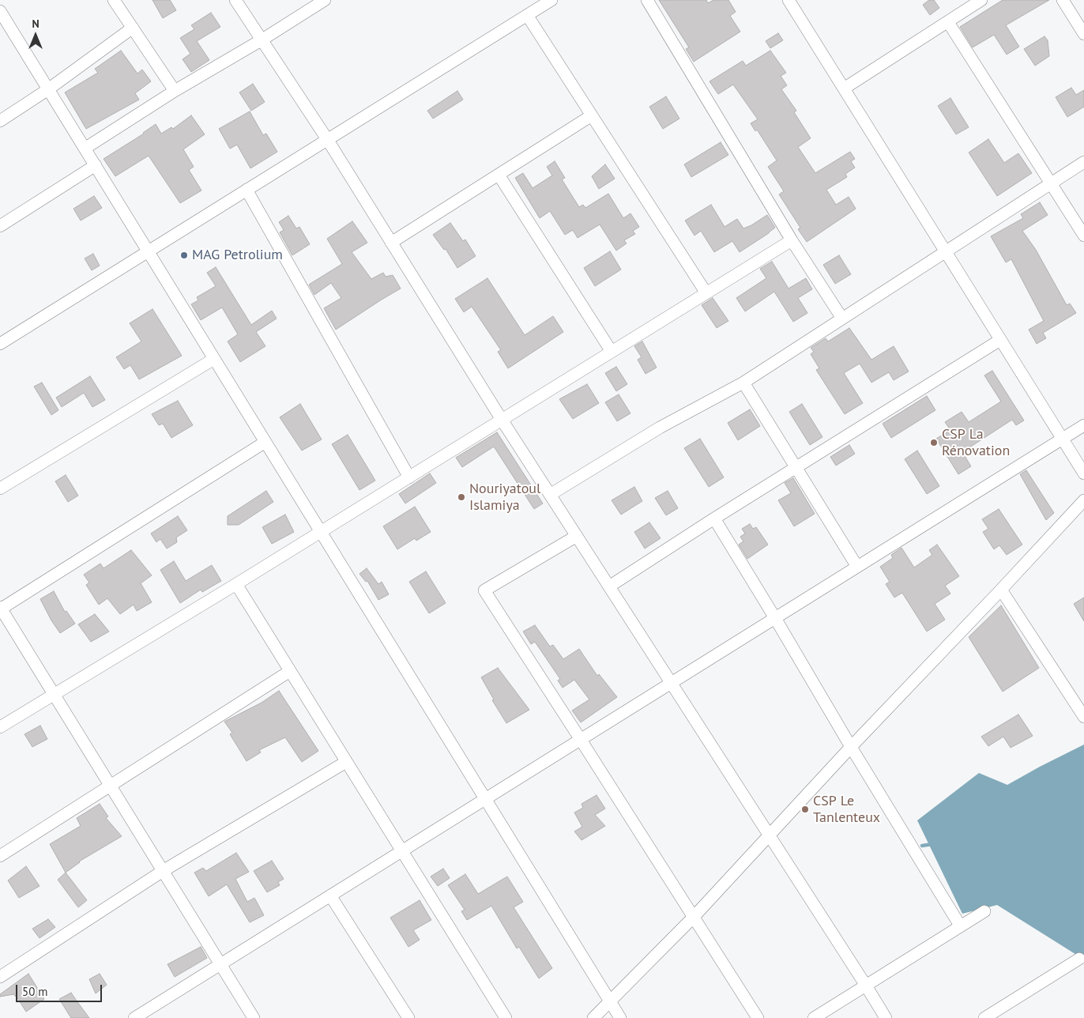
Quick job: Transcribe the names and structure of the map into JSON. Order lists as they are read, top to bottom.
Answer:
{
  "places": [
    "MAG Petrolium",
    "CSP La Rénovation",
    "Nouriyatoul Islamiya",
    "CSP Le Tanlenteux"
  ],
  "scale_bar": "50 m",
  "north": "top"
}
